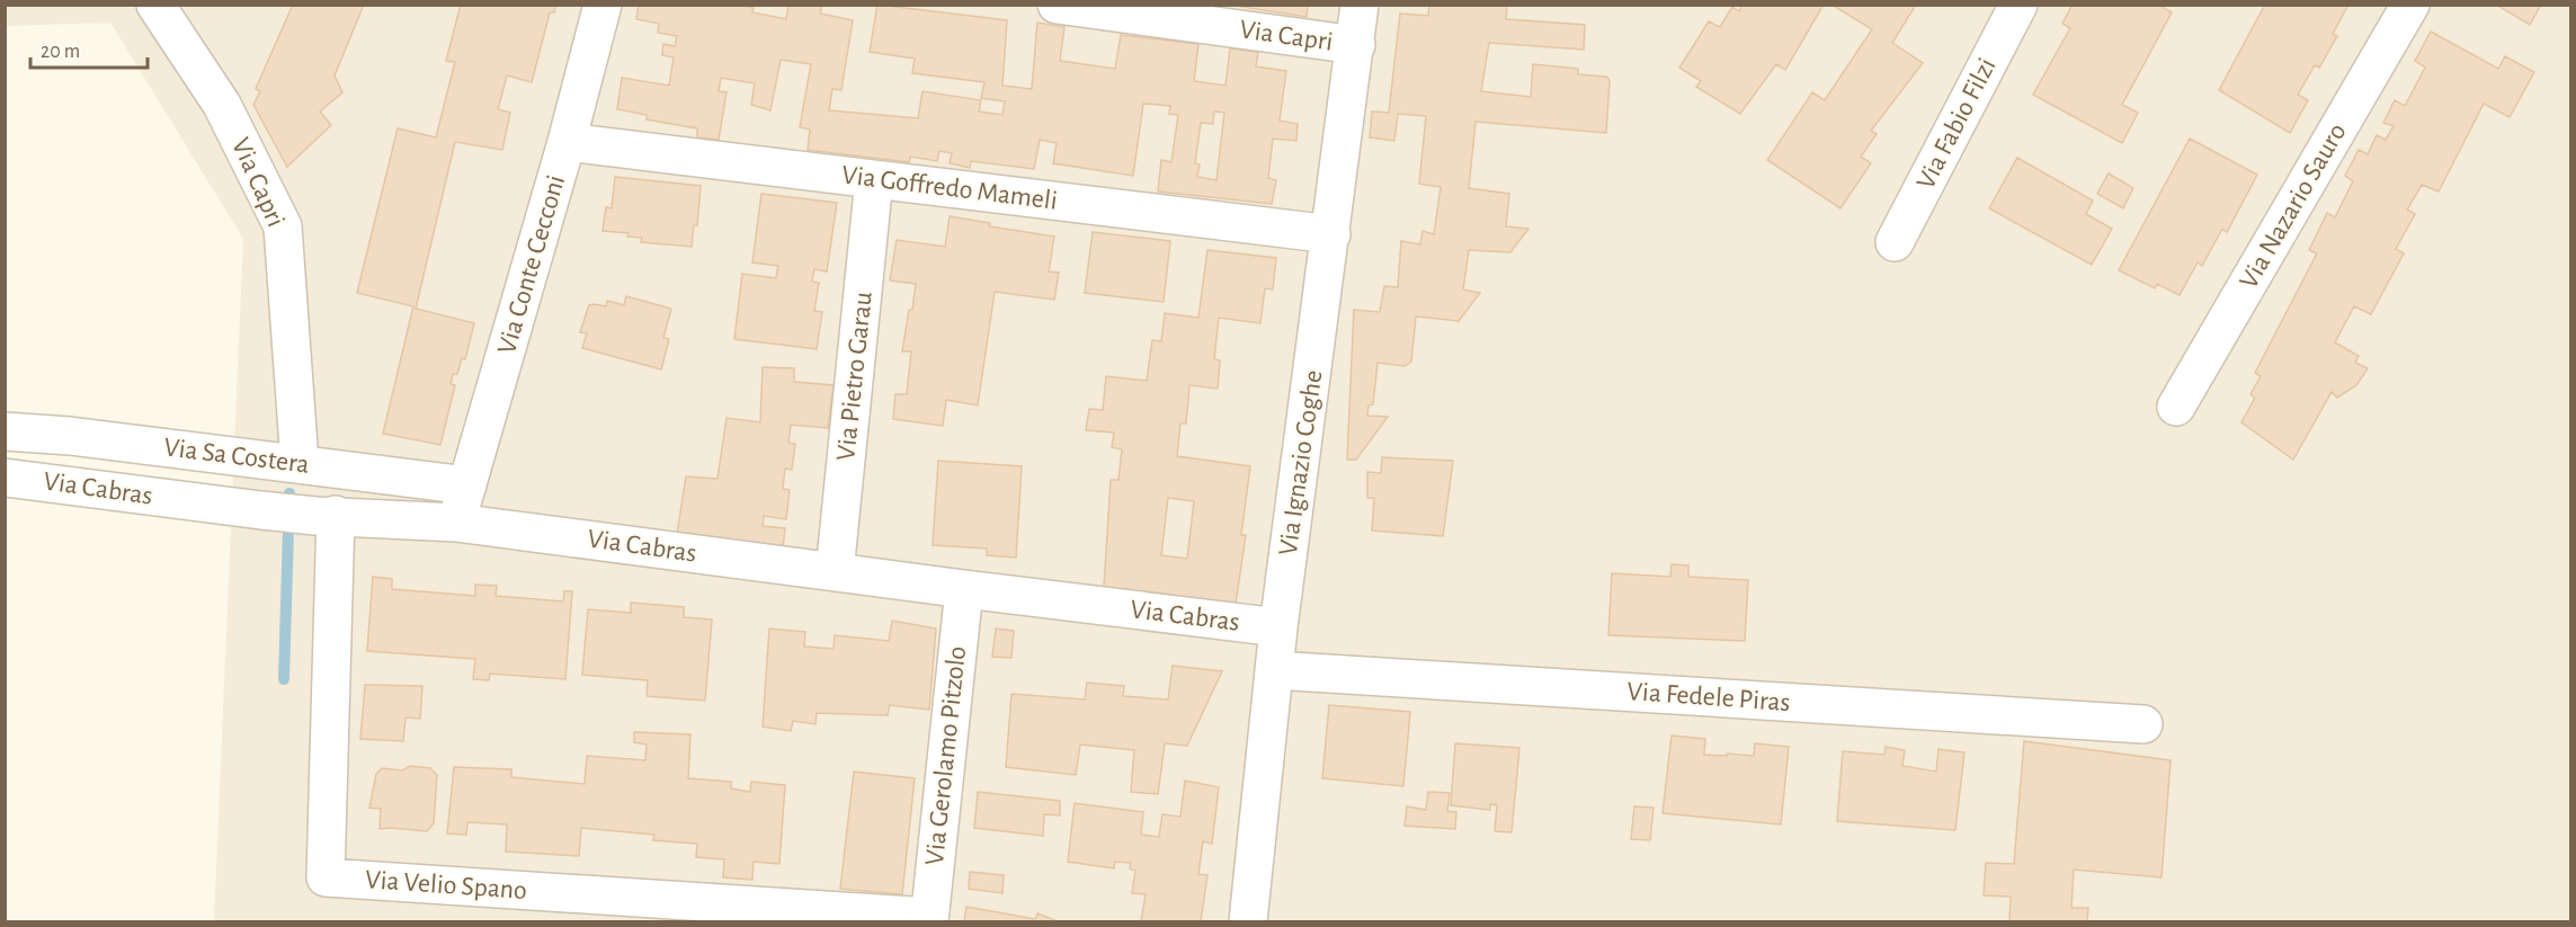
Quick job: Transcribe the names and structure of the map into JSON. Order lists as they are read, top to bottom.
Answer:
{
  "streets": {
    "street": [
      "Via Capri",
      "Via Fabio Filzi",
      "Via Goffredo Mameli",
      "Via Nazario Sauro",
      "Via Conte Cecconi",
      "Via Pietro Garau",
      "Via Sa Costera",
      "Via Ignazio Coghe",
      "Via Cabras",
      "Via Fedele Piras",
      "Via Gerolamo Pitzolo",
      "Via Velio Spano"
    ]
  },
  "crossings": [
    ["Via Capri", "Via Sa Costera"],
    ["Via Capri", "Via Ignazio Coghe"],
    ["Via Goffredo Mameli", "Via Conte Cecconi"],
    ["Via Goffredo Mameli", "Via Pietro Garau"],
    ["Via Goffredo Mameli", "Via Ignazio Coghe"],
    ["Via Conte Cecconi", "Via Sa Costera"],
    ["Via Conte Cecconi", "Via Cabras"],
    ["Via Pietro Garau", "Via Cabras"],
    ["Via Ignazio Coghe", "Via Cabras"],
    ["Via Ignazio Coghe", "Via Fedele Piras"],
    ["Via Cabras", "Via Gerolamo Pitzolo"],
    ["Via Cabras", "Via Velio Spano"],
    ["Via Gerolamo Pitzolo", "Via Velio Spano"]
  ],
  "scale_bar": "20 m"
}
